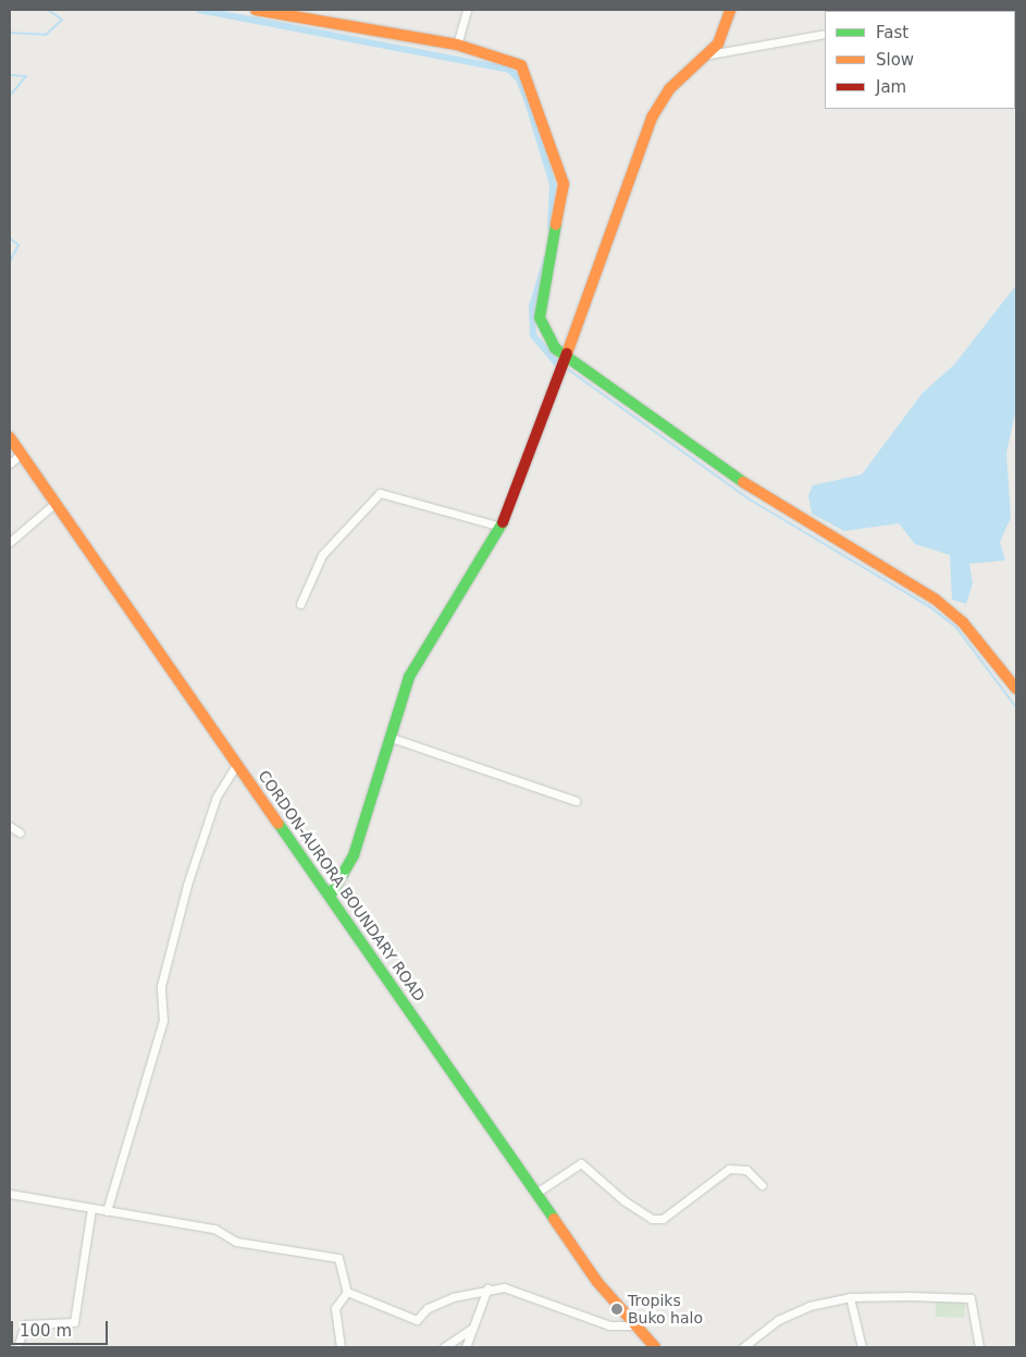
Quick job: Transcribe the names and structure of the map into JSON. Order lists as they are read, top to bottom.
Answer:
{
  "streets": {
    "street": ["CORDON-AURORA BOUNDARY ROAD"]
  },
  "places": ["Tropiks Buko halo"],
  "legend": ["Fast", "Slow", "Jam"],
  "scale_bar": "100 m"
}
